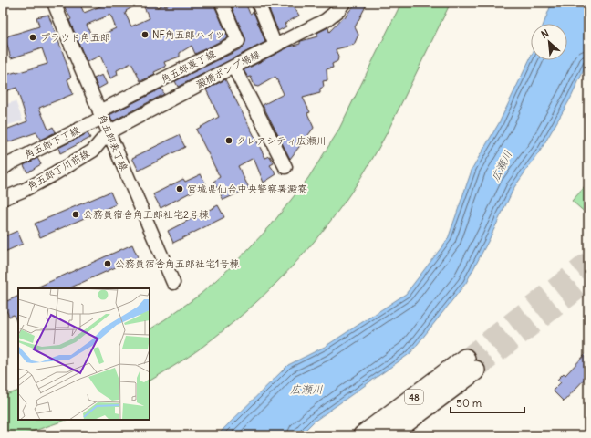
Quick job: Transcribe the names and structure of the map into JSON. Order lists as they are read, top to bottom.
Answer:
{
  "streets": {
    "highway": ["48"],
    "street": [
      "角五郎裏丁線",
      "澱橋ポンプ場線",
      "角五郎下丁線",
      "角五郎表丁線",
      "角五郎丁川前線"
    ]
  },
  "crossings": [
    ["角五郎裏丁線", "角五郎下丁線"],
    ["角五郎裏丁線", "角五郎表丁線"],
    ["澱橋ポンプ場線", "角五郎表丁線"],
    ["澱橋ポンプ場線", "角五郎丁川前線"],
    ["角五郎下丁線", "角五郎表丁線"],
    ["角五郎表丁線", "角五郎丁川前線"]
  ],
  "water": ["広瀬川"],
  "places": [
    "NF角五郎ハイツ",
    "プラウド角五郎",
    "クレアシティ広瀬川",
    "宮城県仙台中央警察署澱寮",
    "公務員宿舎角五郎社宅2号棟",
    "公務員宿舎角五郎社宅1号棟"
  ],
  "scale_bar": "50 m",
  "north": "top left"
}
